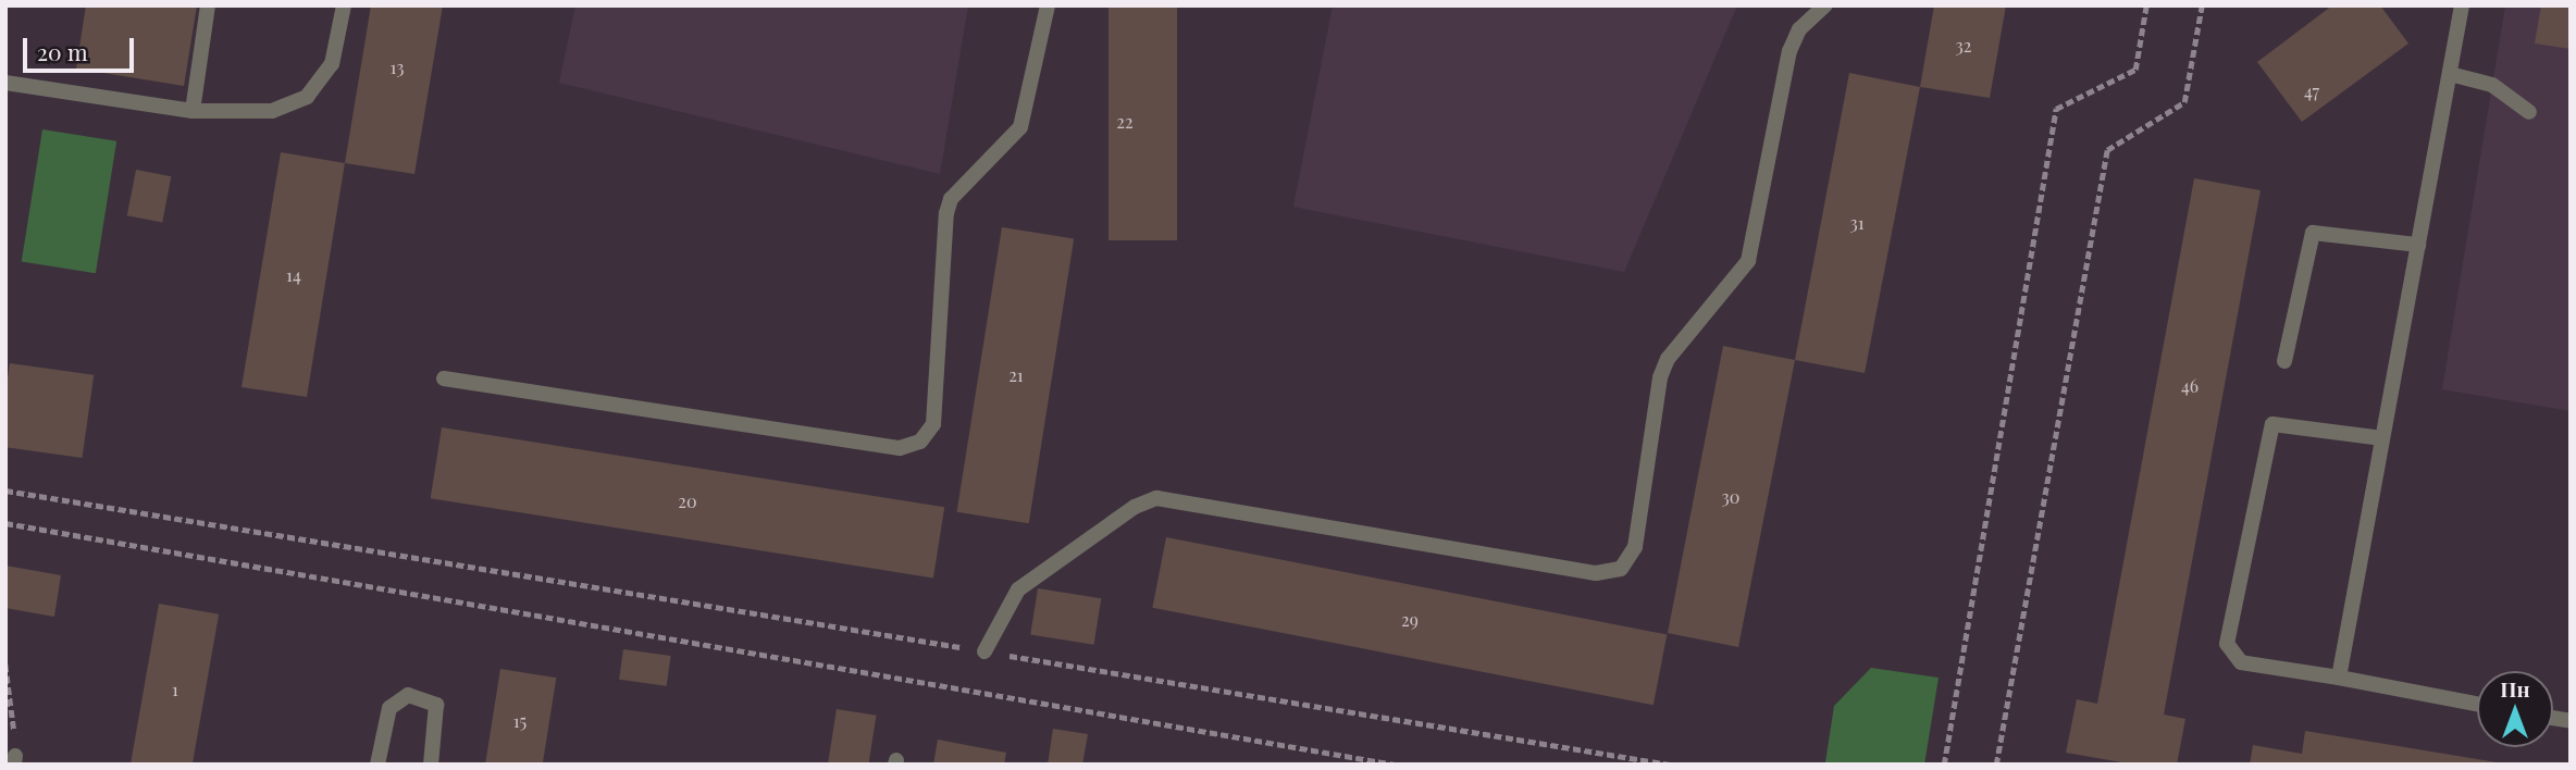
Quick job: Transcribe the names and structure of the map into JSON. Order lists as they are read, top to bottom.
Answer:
{
  "house_numbers": [
    "32",
    "13",
    "47",
    "22",
    "31",
    "14",
    "21",
    "46",
    "30",
    "20",
    "29",
    "1",
    "15"
  ],
  "scale_bar": "20 m",
  "north": "top"
}
